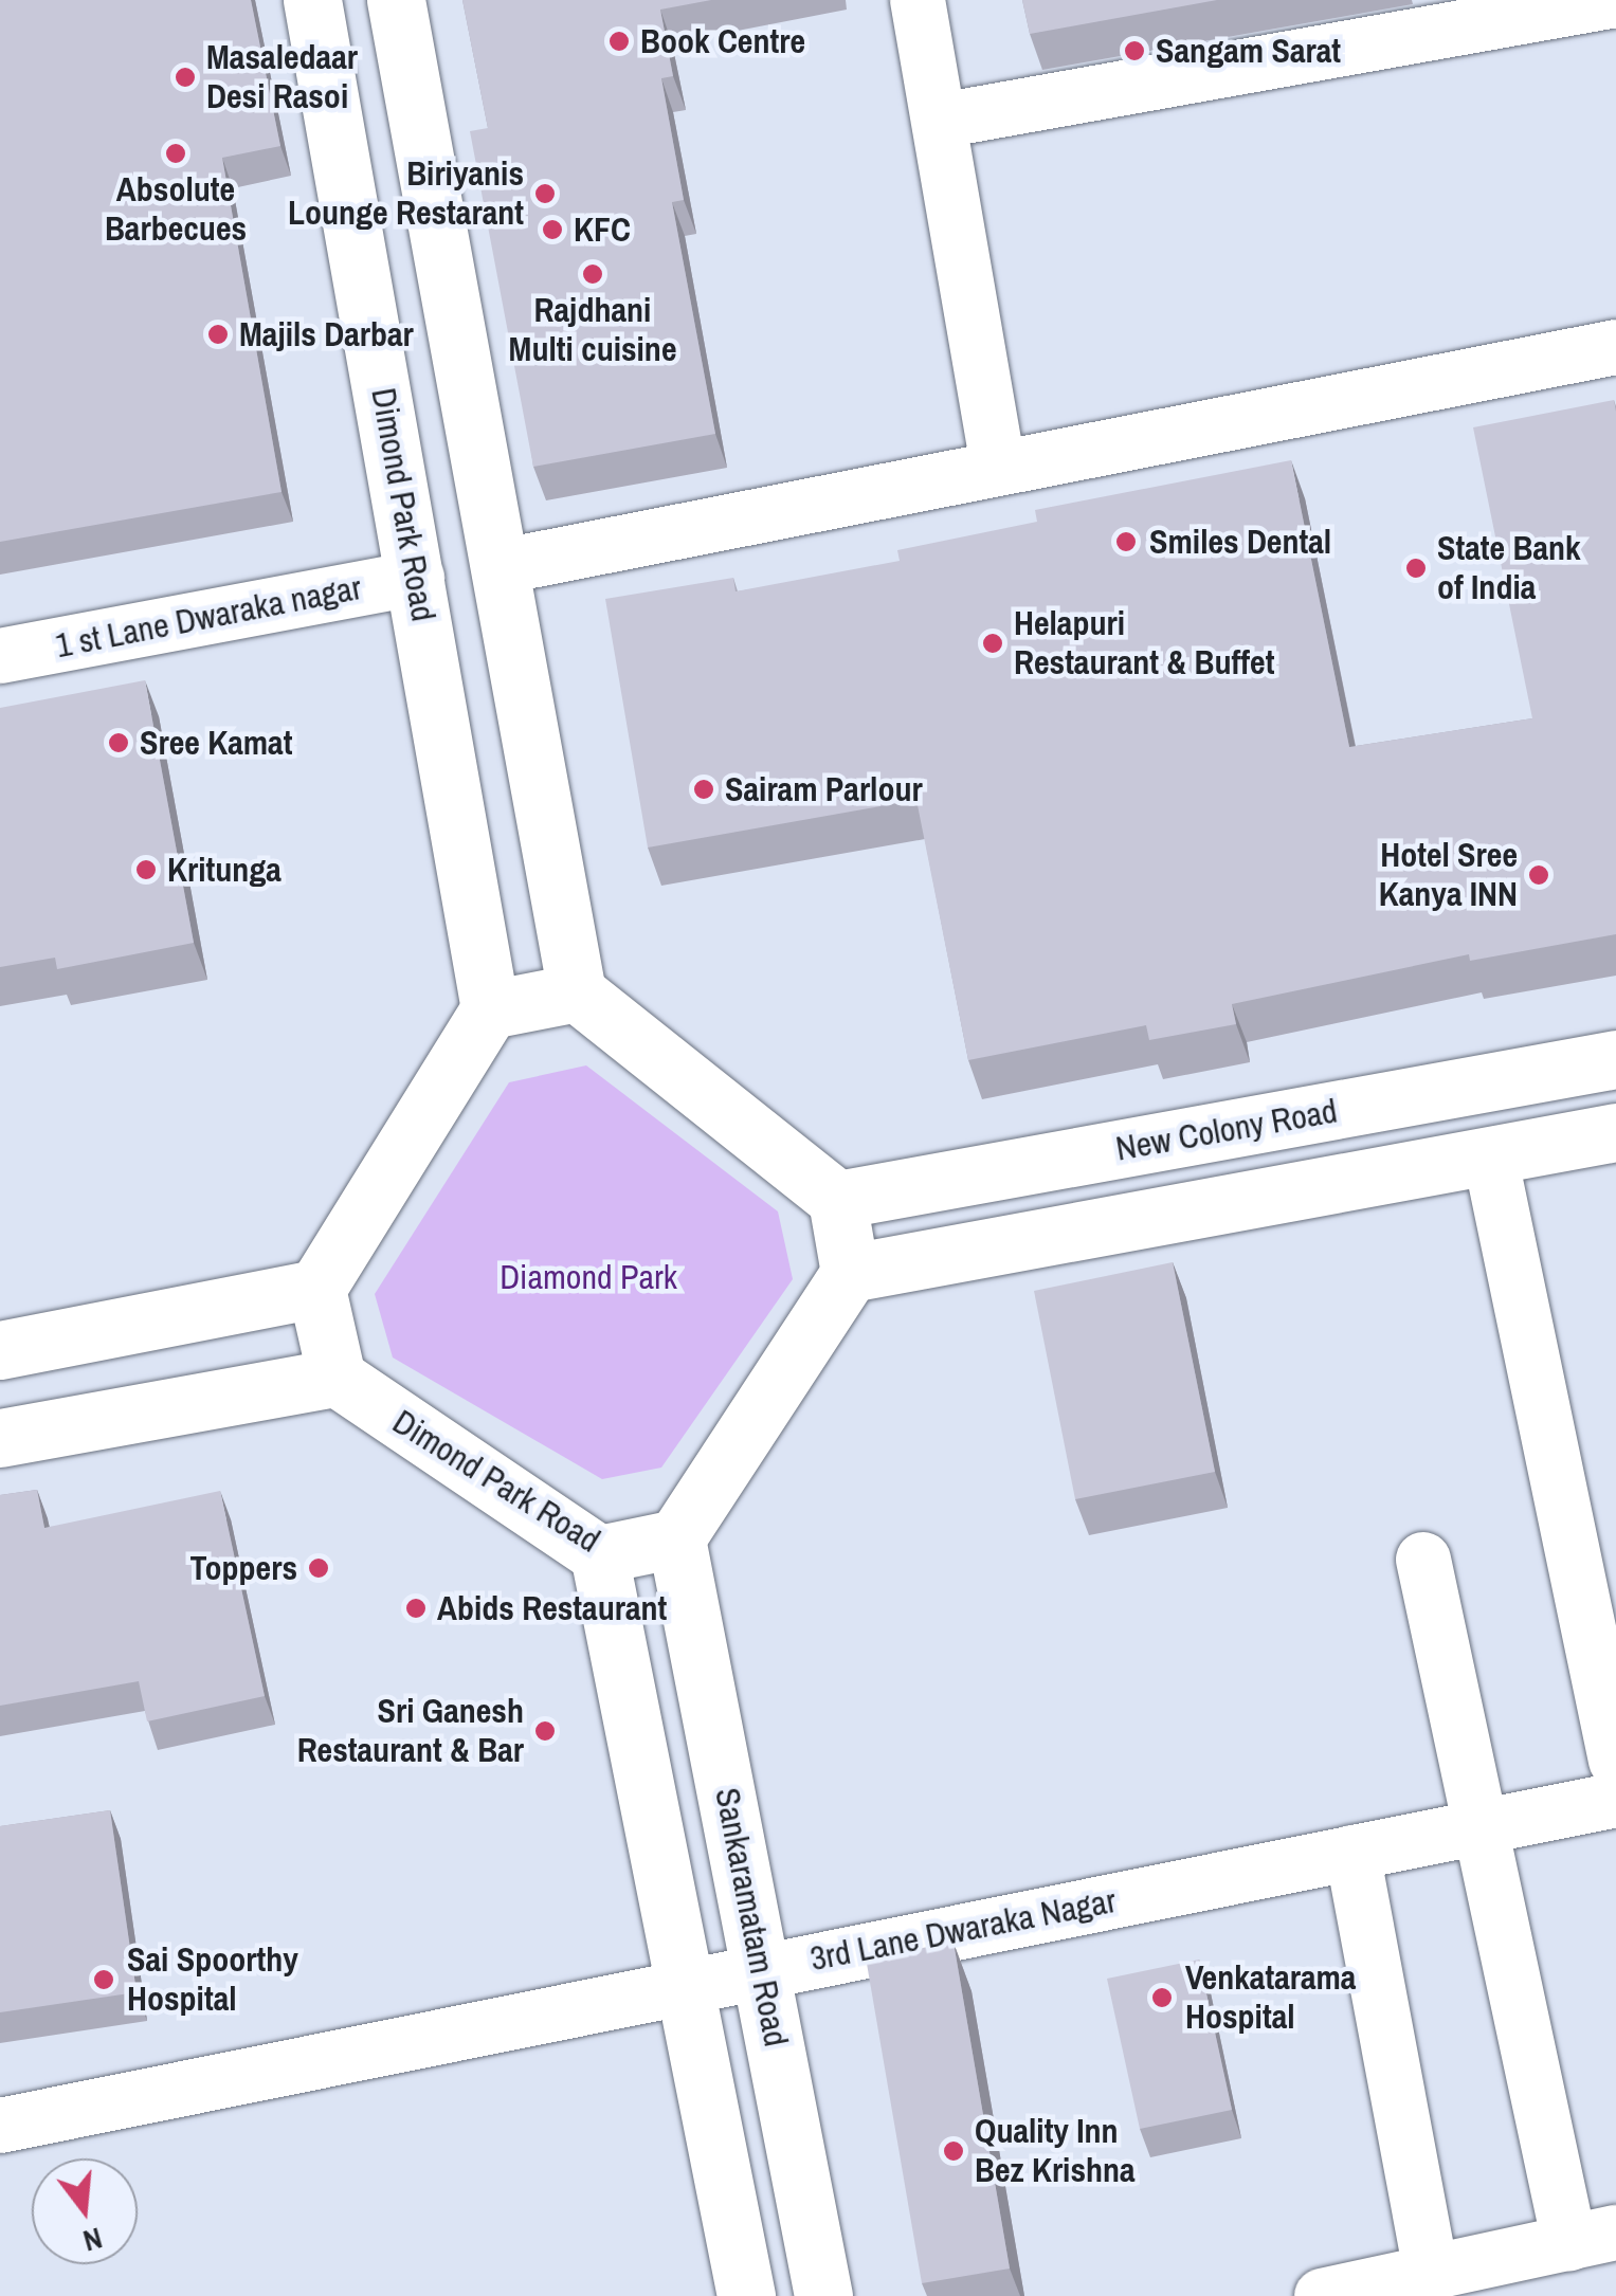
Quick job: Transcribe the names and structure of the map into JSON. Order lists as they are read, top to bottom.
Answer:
{
  "streets": {
    "main road": ["Dimond Park Road", "New Colony Road", "Sankaramatam Road"],
    "street": ["1 st Lane Dwaraka nagar", "3rd Lane Dwaraka Nagar"]
  },
  "crossings": [
    ["Dimond Park Road", "1 st Lane Dwaraka nagar"],
    ["Dimond Park Road", "Sankaramatam Road"],
    ["Sankaramatam Road", "3rd Lane Dwaraka Nagar"]
  ],
  "parks": ["Diamond Park"],
  "places": [
    "Book Centre",
    "Sangam Sarat",
    "Masaledaar Desi Rasoi",
    "Absolute Barbecues",
    "Biriyanis Lounge Restarant",
    "KFC",
    "Rajdhani Multi cuisine",
    "Majils Darbar",
    "Smiles Dental",
    "State Bank of India",
    "Helapuri Restaurant & Buffet",
    "Sree Kamat",
    "Sairam Parlour",
    "Kritunga",
    "Hotel Sree Kanya INN",
    "Toppers",
    "Abids Restaurant",
    "Sri Ganesh Restaurant & Bar",
    "Sai Spoorthy Hospital",
    "Venkatarama Hospital",
    "Quality Inn Bez Krishna"
  ],
  "north": "bottom"
}
